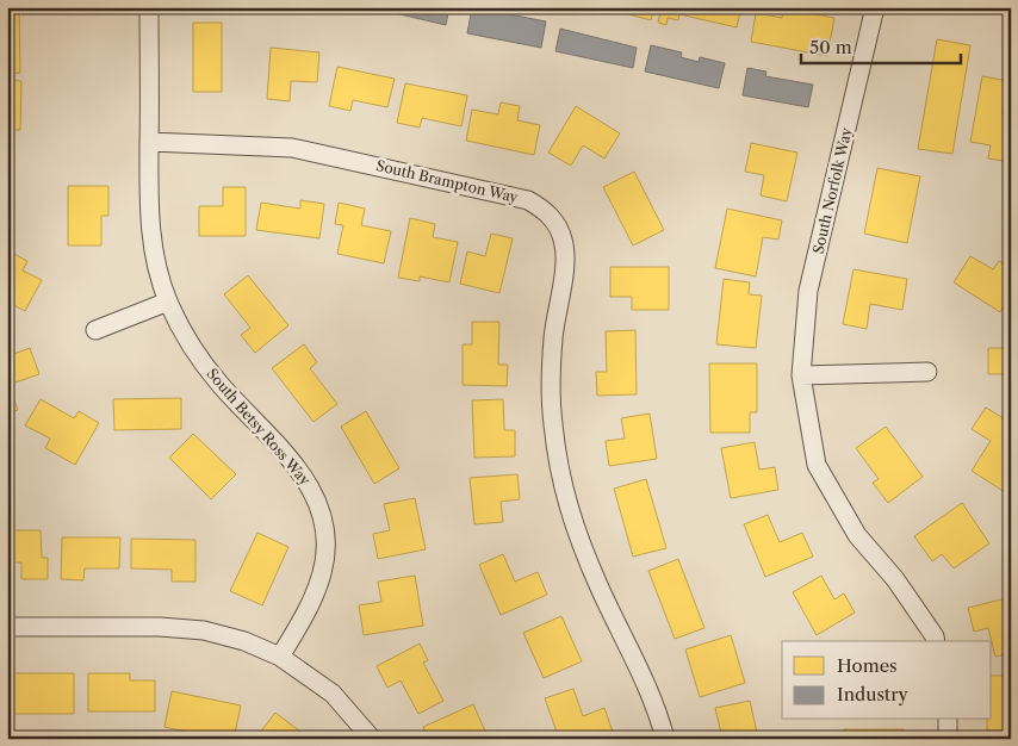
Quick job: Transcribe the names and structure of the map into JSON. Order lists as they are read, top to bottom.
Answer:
{
  "streets": {
    "street": ["South Brampton Way", "South Norfolk Way", "South Betsy Ross Way"]
  },
  "crossings": [
    ["South Brampton Way", "South Betsy Ross Way"]
  ],
  "legend": ["Homes", "Industry"],
  "scale_bar": "50 m"
}
